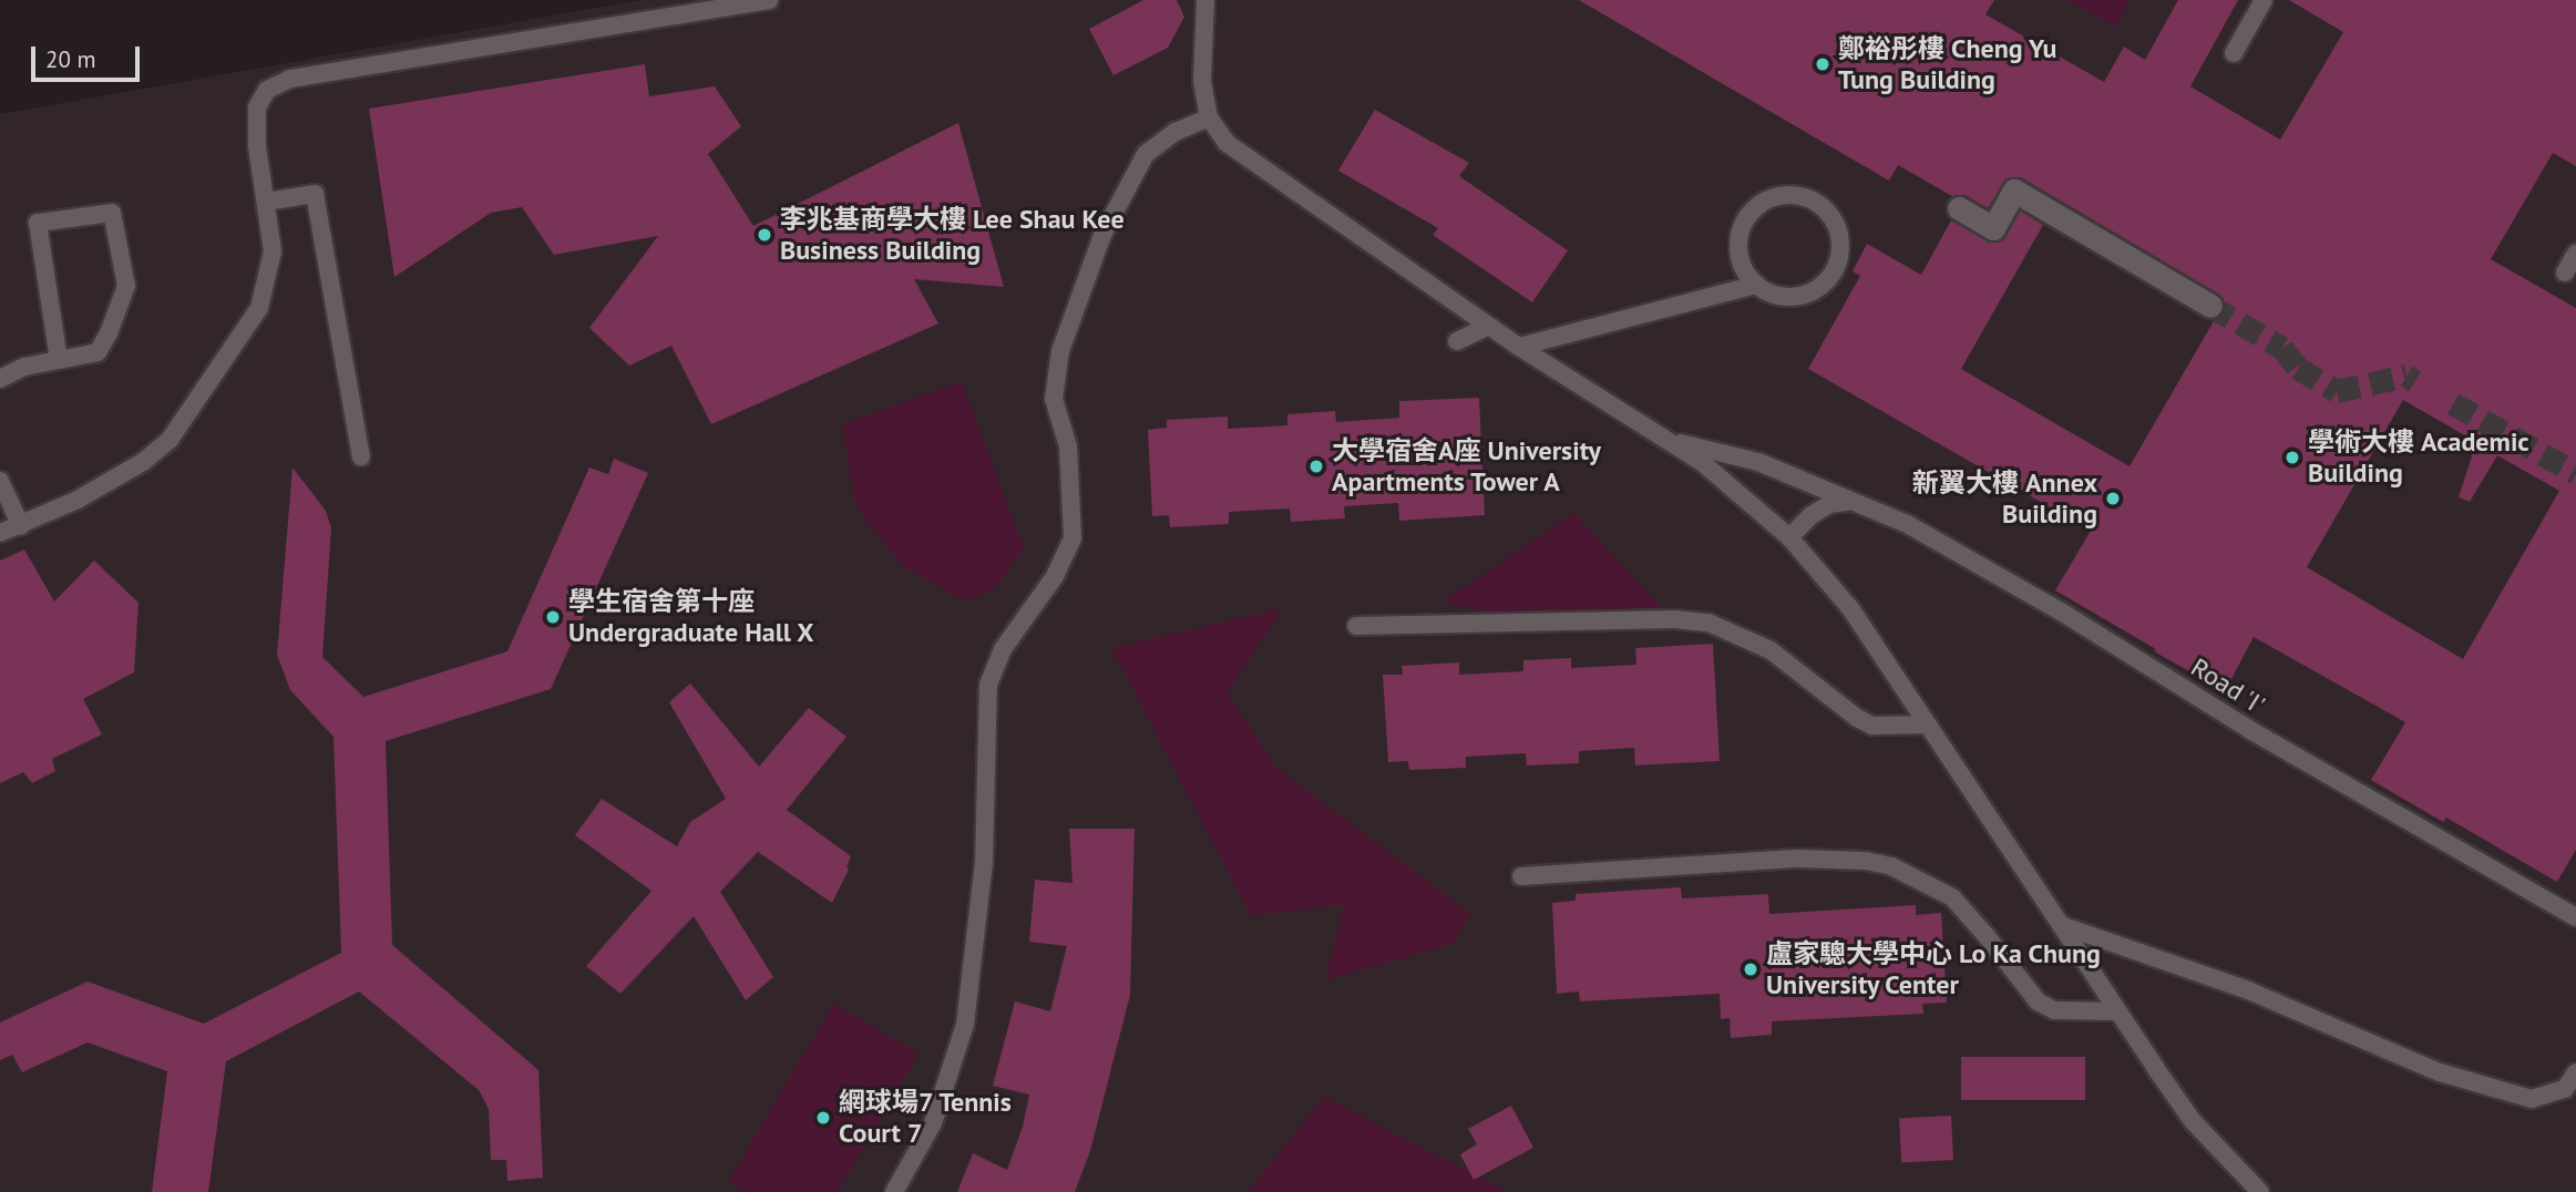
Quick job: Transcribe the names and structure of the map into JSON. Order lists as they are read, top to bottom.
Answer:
{
  "streets": {
    "lane": ["Road 'I'"]
  },
  "places": [
    "鄭裕彤樓 Cheng Yu Tung Building",
    "李兆基商學大樓 Lee Shau Kee Business Building",
    "學術大樓 Academic Building",
    "大學宿舍A座 University Apartments Tower A",
    "新翼大樓 Annex Building",
    "學生宿舍第十座 Undergraduate Hall X",
    "盧家驄大學中心 Lo Ka Chung University Center",
    "網球場7 Tennis Court 7"
  ],
  "scale_bar": "20 m"
}
